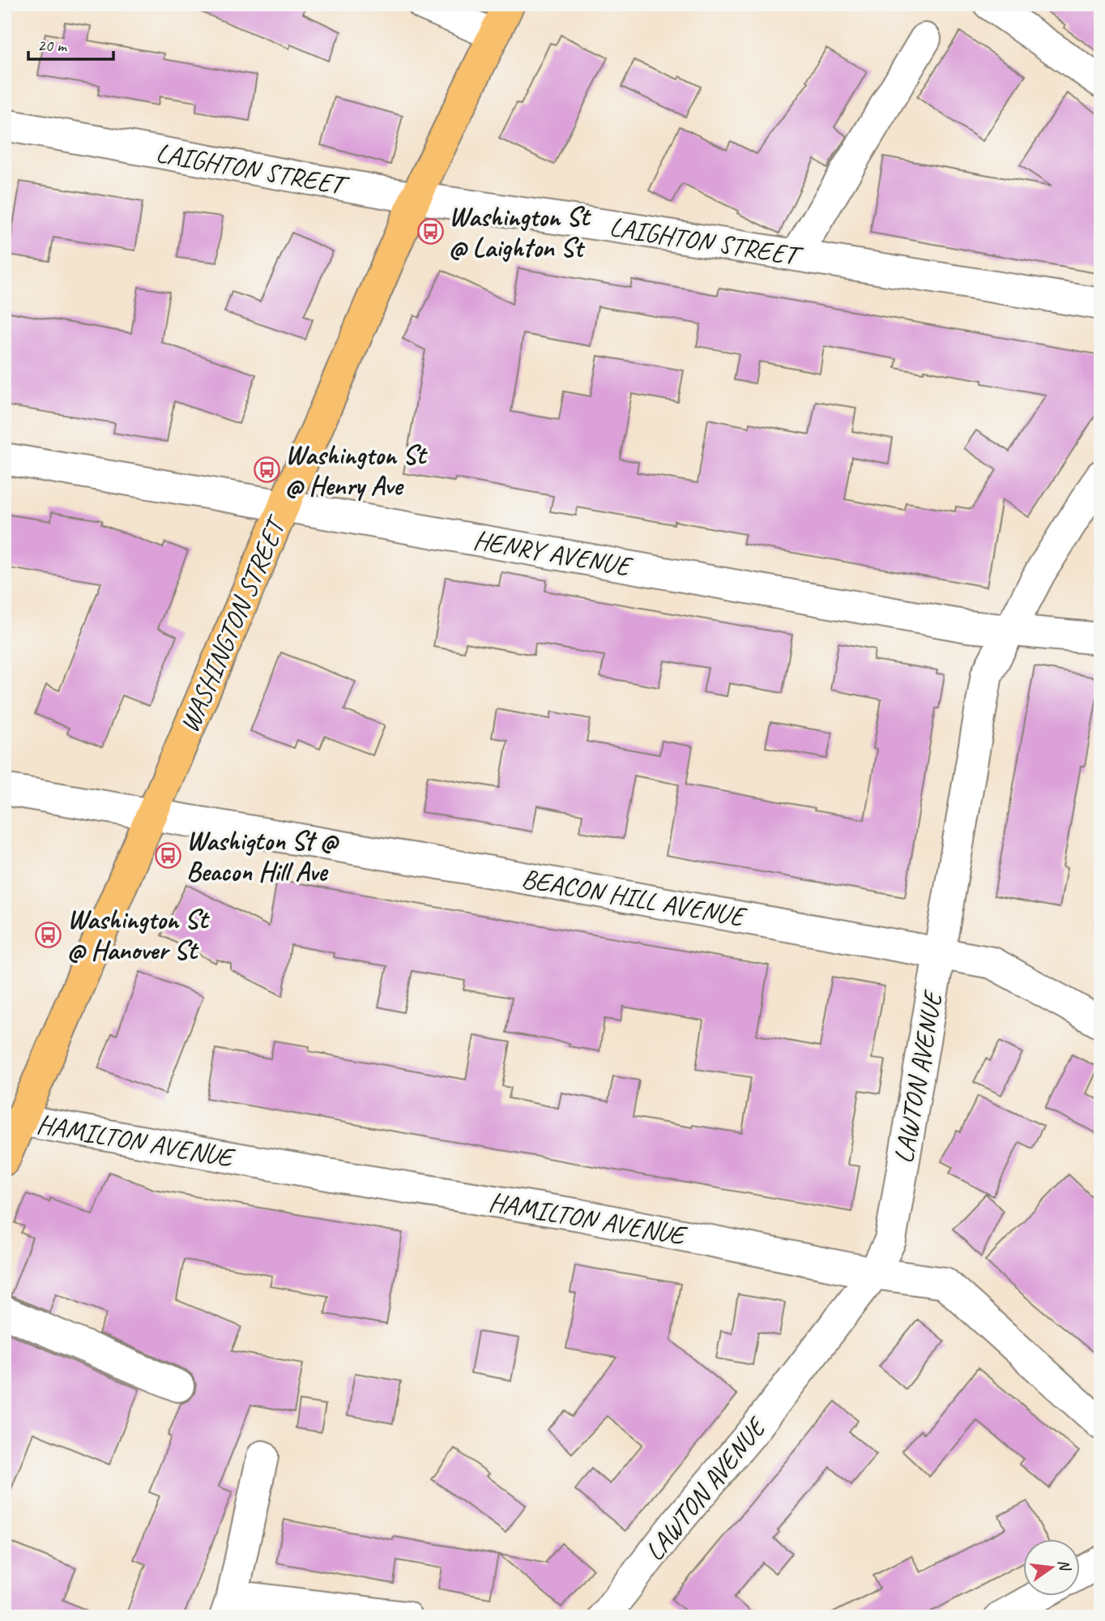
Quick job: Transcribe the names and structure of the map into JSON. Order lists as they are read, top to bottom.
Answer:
{
  "streets": {
    "main road": ["WASHINGTON STREET"],
    "street": [
      "LAIGHTON STREET",
      "HENRY AVENUE",
      "BEACON HILL AVENUE",
      "LAWTON AVENUE",
      "HAMILTON AVENUE"
    ]
  },
  "crossings": [
    ["LAIGHTON STREET", "WASHINGTON STREET"],
    ["HENRY AVENUE", "WASHINGTON STREET"],
    ["HENRY AVENUE", "LAWTON AVENUE"],
    ["WASHINGTON STREET", "BEACON HILL AVENUE"],
    ["WASHINGTON STREET", "HAMILTON AVENUE"],
    ["BEACON HILL AVENUE", "LAWTON AVENUE"],
    ["LAWTON AVENUE", "HAMILTON AVENUE"]
  ],
  "places": {
    "bus stop": [
      "Washington St @ Laighton St",
      "Washington St @ Henry Ave",
      "Washigton St @ Beacon Hill Ave",
      "Washington St @ Hanover St"
    ]
  },
  "scale_bar": "20 m",
  "north": "right"
}
